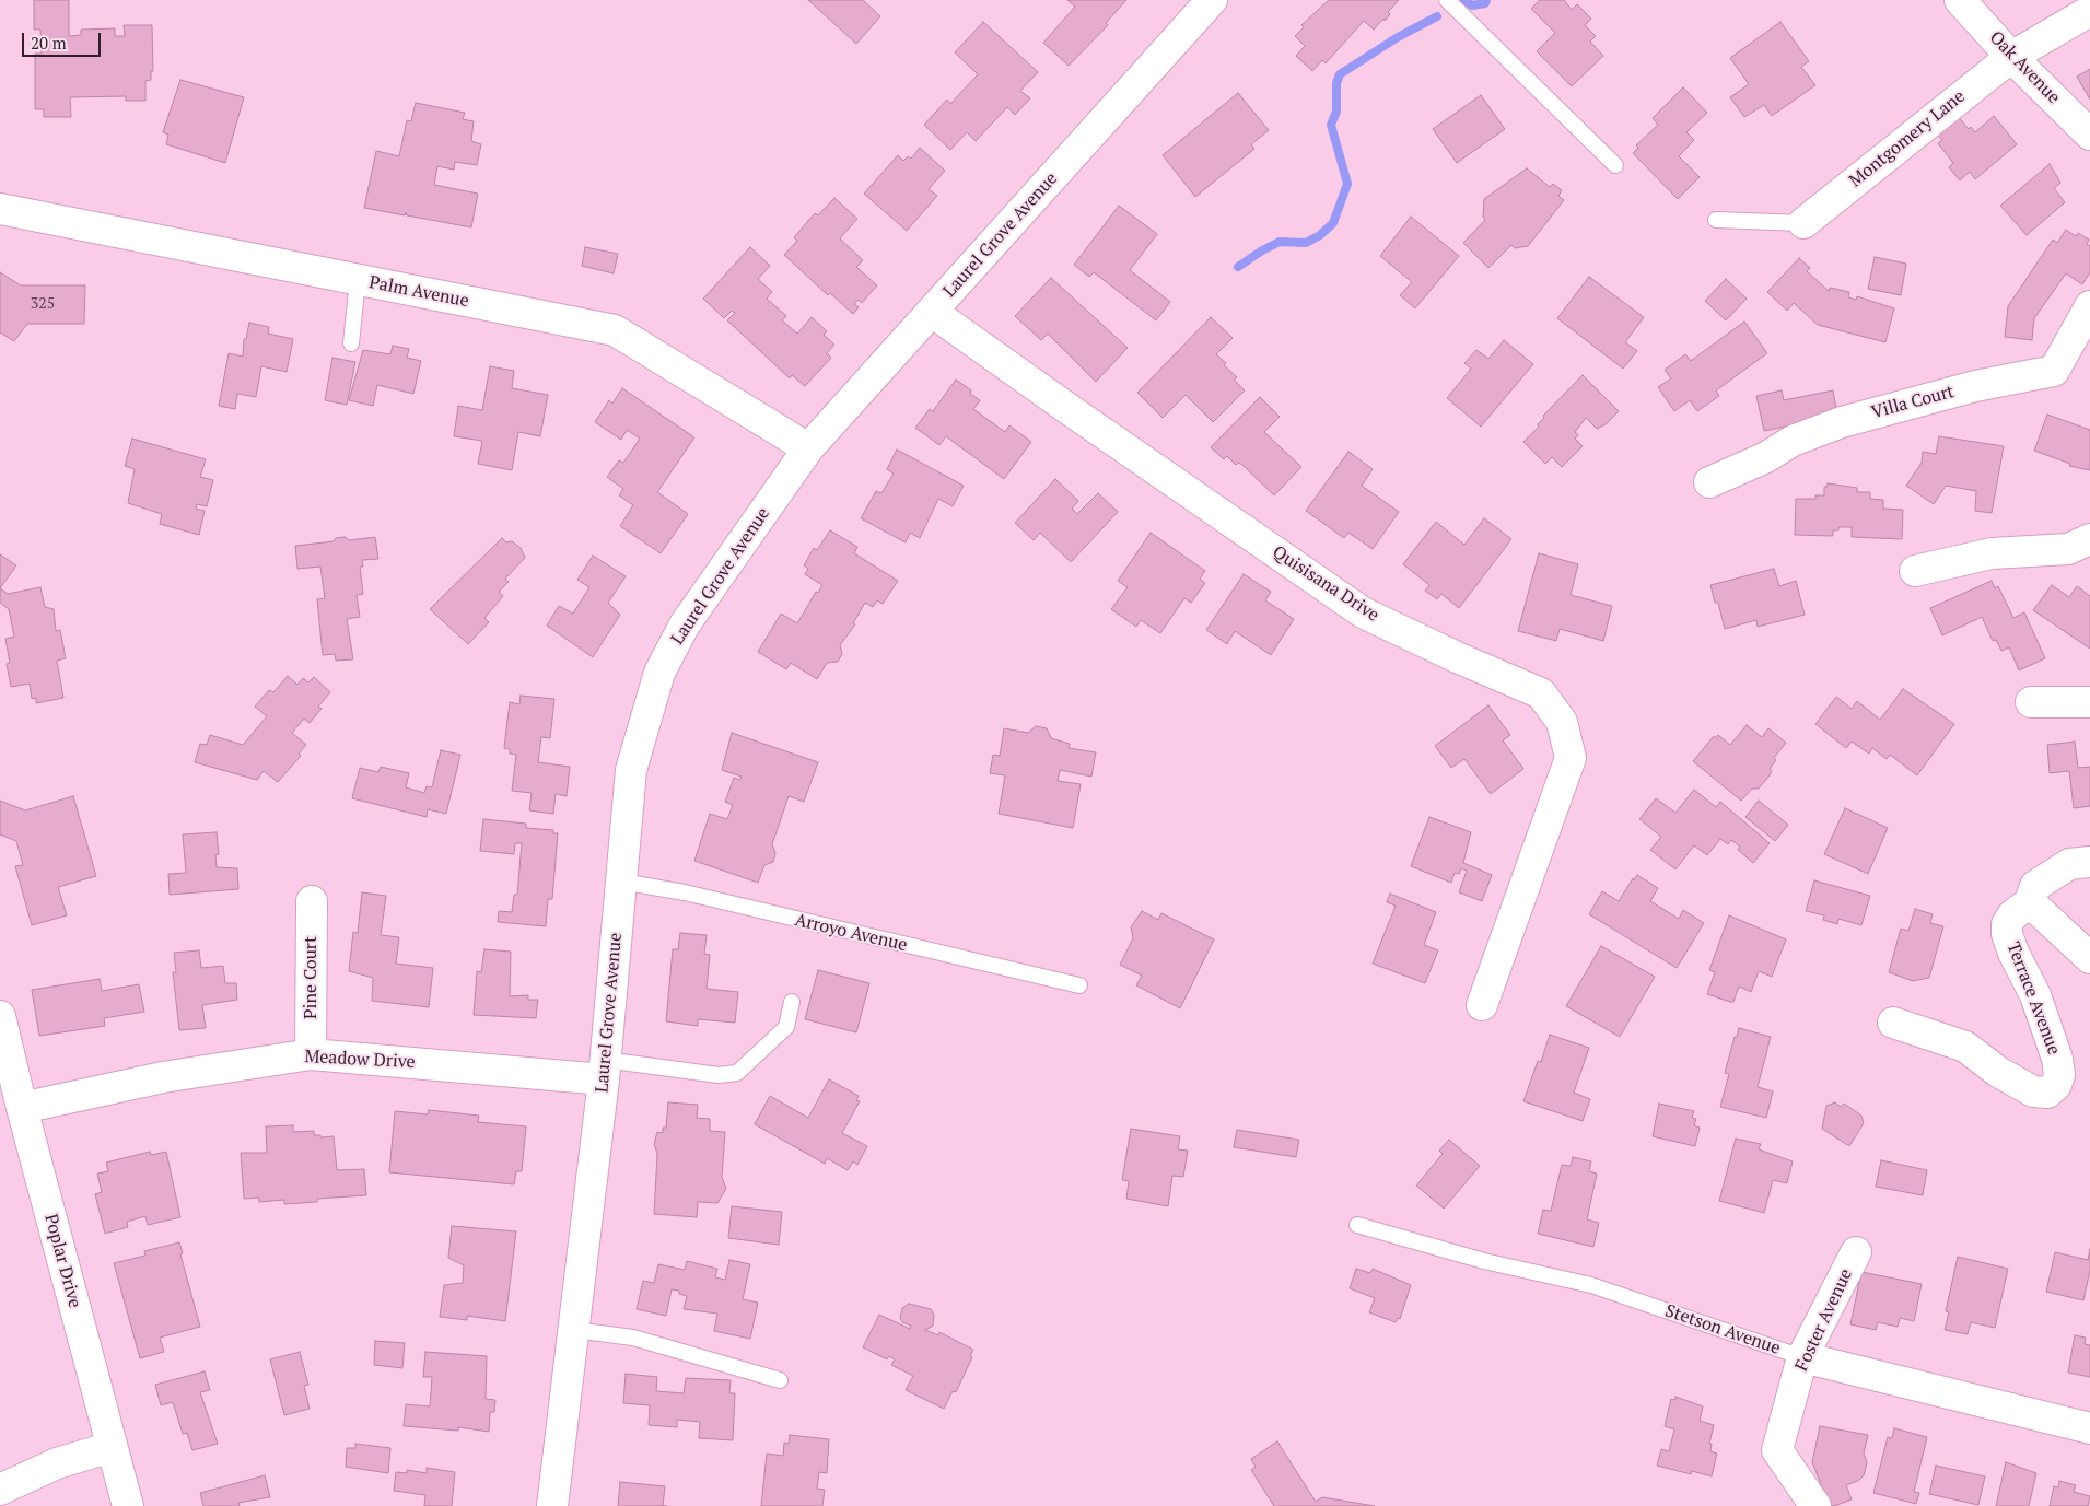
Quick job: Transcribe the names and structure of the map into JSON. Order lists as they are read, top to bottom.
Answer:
{
  "streets": {
    "street": [
      "Oak Avenue",
      "Montgomery Lane",
      "Laurel Grove Avenue",
      "Palm Avenue",
      "Villa Court",
      "Quisisana Drive",
      "Pine Court",
      "Terrace Avenue",
      "Meadow Drive",
      "Poplar Drive",
      "Foster Avenue",
      "Stetson Avenue"
    ],
    "lane": ["Arroyo Avenue"]
  },
  "crossings": [
    ["Oak Avenue", "Montgomery Lane"],
    ["Laurel Grove Avenue", "Palm Avenue"],
    ["Laurel Grove Avenue", "Quisisana Drive"],
    ["Laurel Grove Avenue", "Arroyo Avenue"],
    ["Laurel Grove Avenue", "Meadow Drive"],
    ["Pine Court", "Meadow Drive"],
    ["Meadow Drive", "Poplar Drive"],
    ["Foster Avenue", "Stetson Avenue"]
  ],
  "house_numbers": ["325"],
  "scale_bar": "20 m"
}
